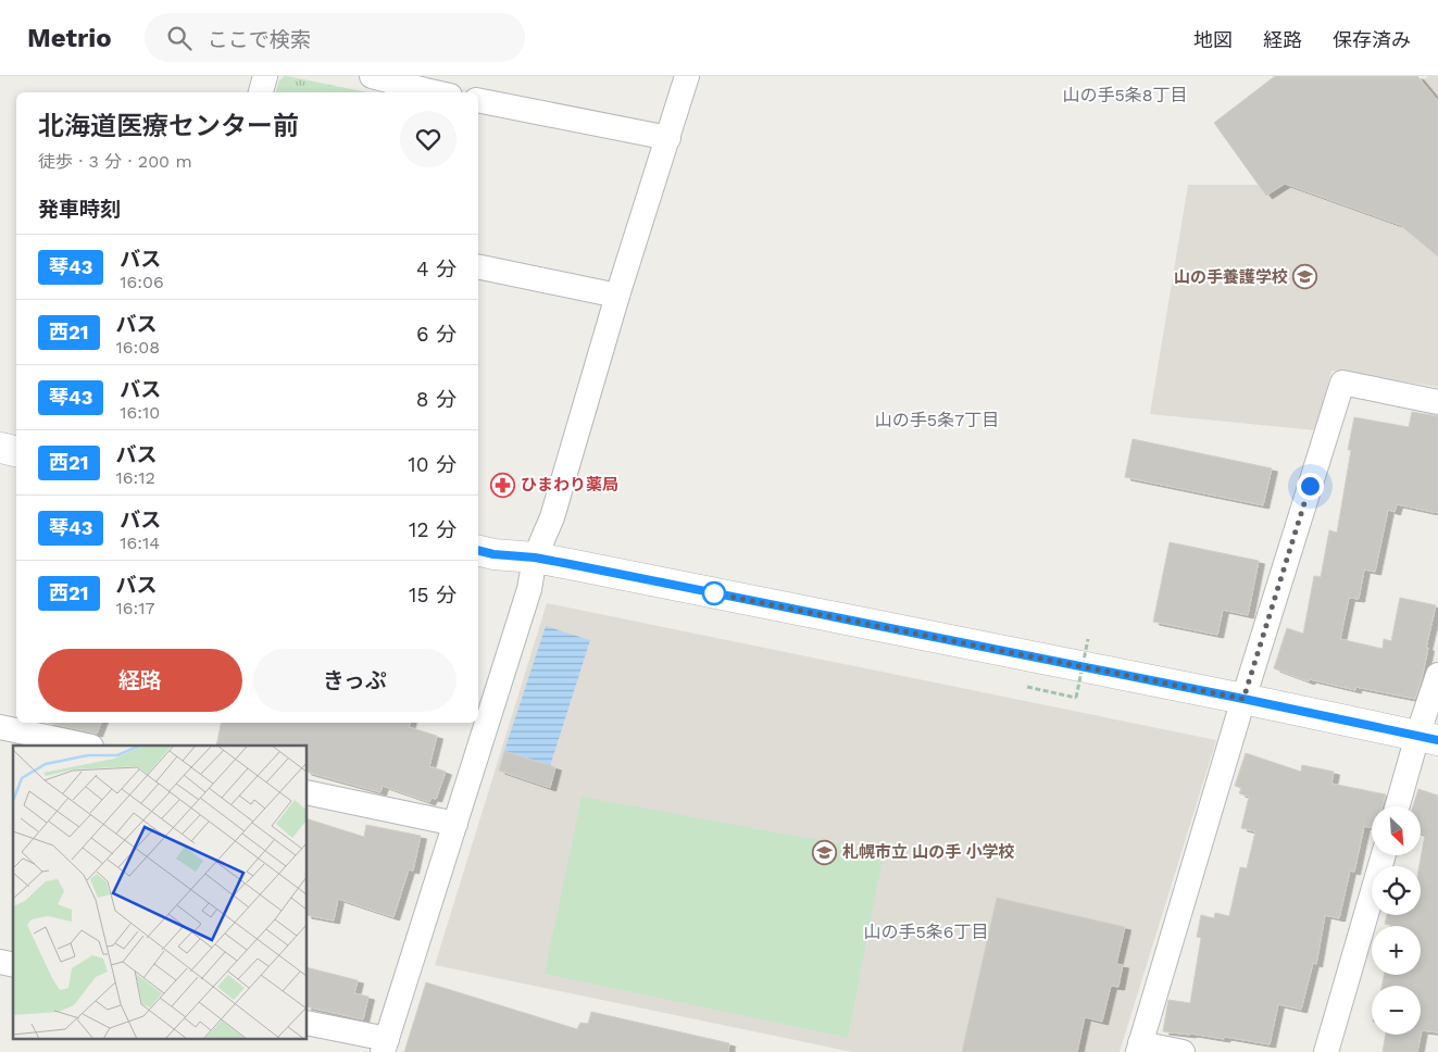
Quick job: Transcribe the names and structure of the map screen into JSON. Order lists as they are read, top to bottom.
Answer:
{
  "districts": ["山の手5条8丁目", "山の手5条7丁目", "山の手5条6丁目"],
  "places": {
    "school or university": ["山の手養護学校", "札幌市立 山の手 小学校"],
    "pharmacy": ["ひまわり薬局"]
  },
  "lines": ["bus line 琴43"],
  "north": "bottom right",
  "page": {
    "header": "Metrio",
    "search": "ここで検索",
    "nav": ["地図", "経路", "保存済み"],
    "heading": [
      ["北海道医療センター前", "徒歩 · 3 分 · 200 m"],
      "発車時刻"
    ],
    "list": [
      {
        "mark": "琴43",
        "name": "バス",
        "note": "16:06",
        "value": "4 分"
      },
      {
        "mark": "西21",
        "name": "バス",
        "note": "16:08",
        "value": "6 分"
      },
      {
        "mark": "琴43",
        "name": "バス",
        "note": "16:10",
        "value": "8 分"
      },
      {
        "mark": "西21",
        "name": "バス",
        "note": "16:12",
        "value": "10 分"
      },
      {
        "mark": "琴43",
        "name": "バス",
        "note": "16:14",
        "value": "12 分"
      },
      {
        "mark": "西21",
        "name": "バス",
        "note": "16:17",
        "value": "15 分"
      }
    ],
    "buttons": ["経路", "きっぷ"],
    "map_buttons": ["+", "−"]
  }
}
